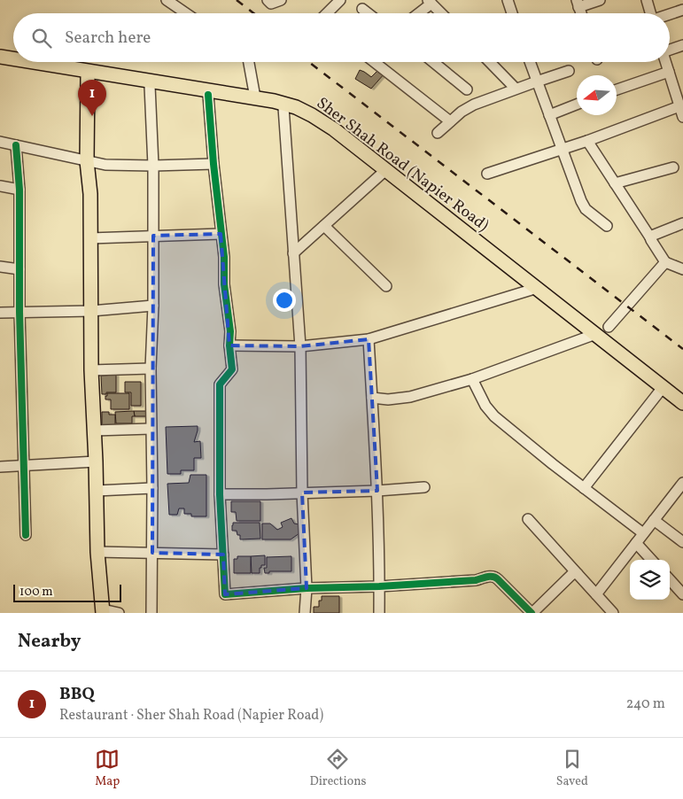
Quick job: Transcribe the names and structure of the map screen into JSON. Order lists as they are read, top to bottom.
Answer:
{
  "streets": {
    "main road": ["Sher Shah Road (Napier Road)"]
  },
  "scale_bar": "100 m",
  "north": "left",
  "page": {
    "search": "Search here",
    "pins": "1",
    "scale": "100 m",
    "heading": "Nearby",
    "list": [
      {
        "mark": "1",
        "name": "BBQ",
        "note": "Restaurant · Sher Shah Road (Napier Road)",
        "value": "240 m"
      }
    ],
    "nav": ["Map", "Directions", "Saved"]
  }
}
